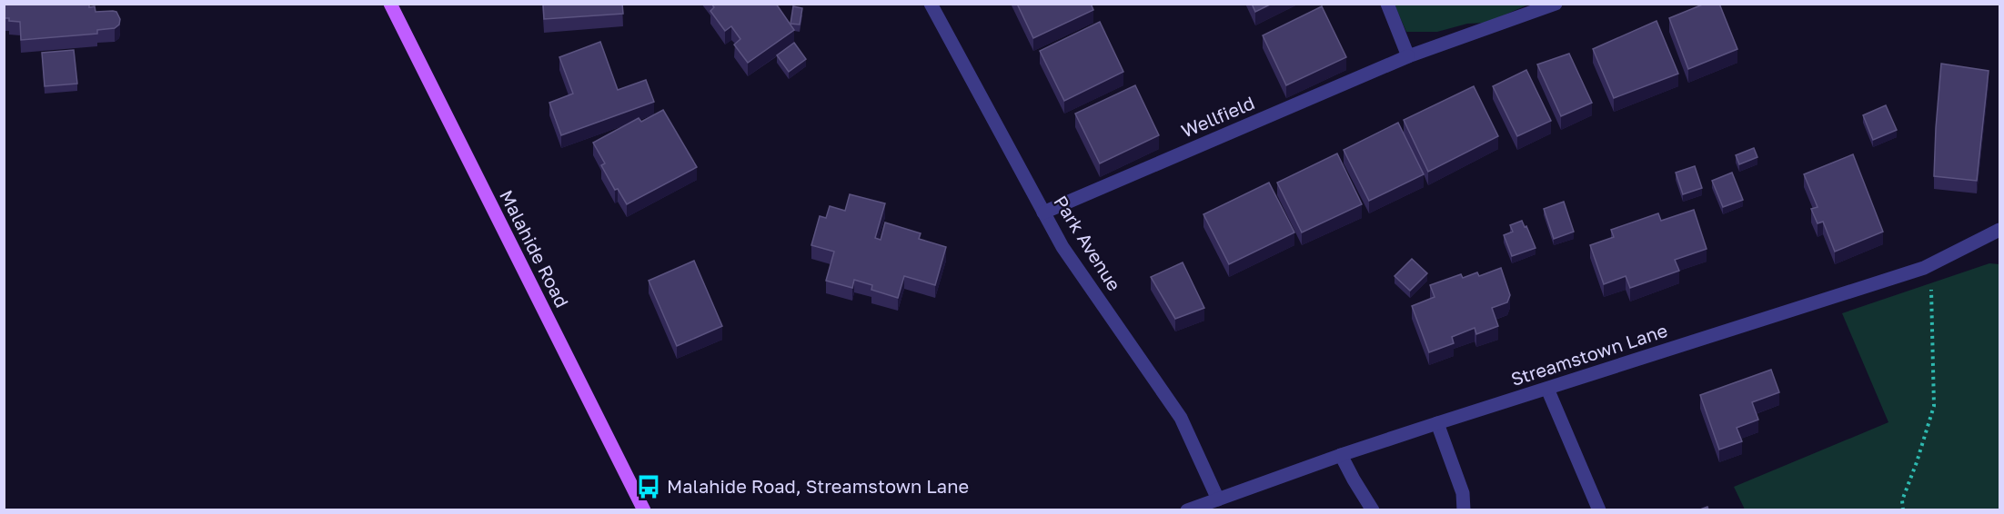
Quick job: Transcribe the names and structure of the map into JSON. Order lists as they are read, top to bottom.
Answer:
{
  "streets": {
    "main road": ["Malahide Road"],
    "street": ["Wellfield", "Park Avenue", "Streamstown Lane"]
  },
  "crossings": [
    ["Wellfield", "Park Avenue"],
    ["Park Avenue", "Streamstown Lane"]
  ],
  "places": {
    "bus stop": ["Malahide Road, Streamstown Lane"]
  }
}
